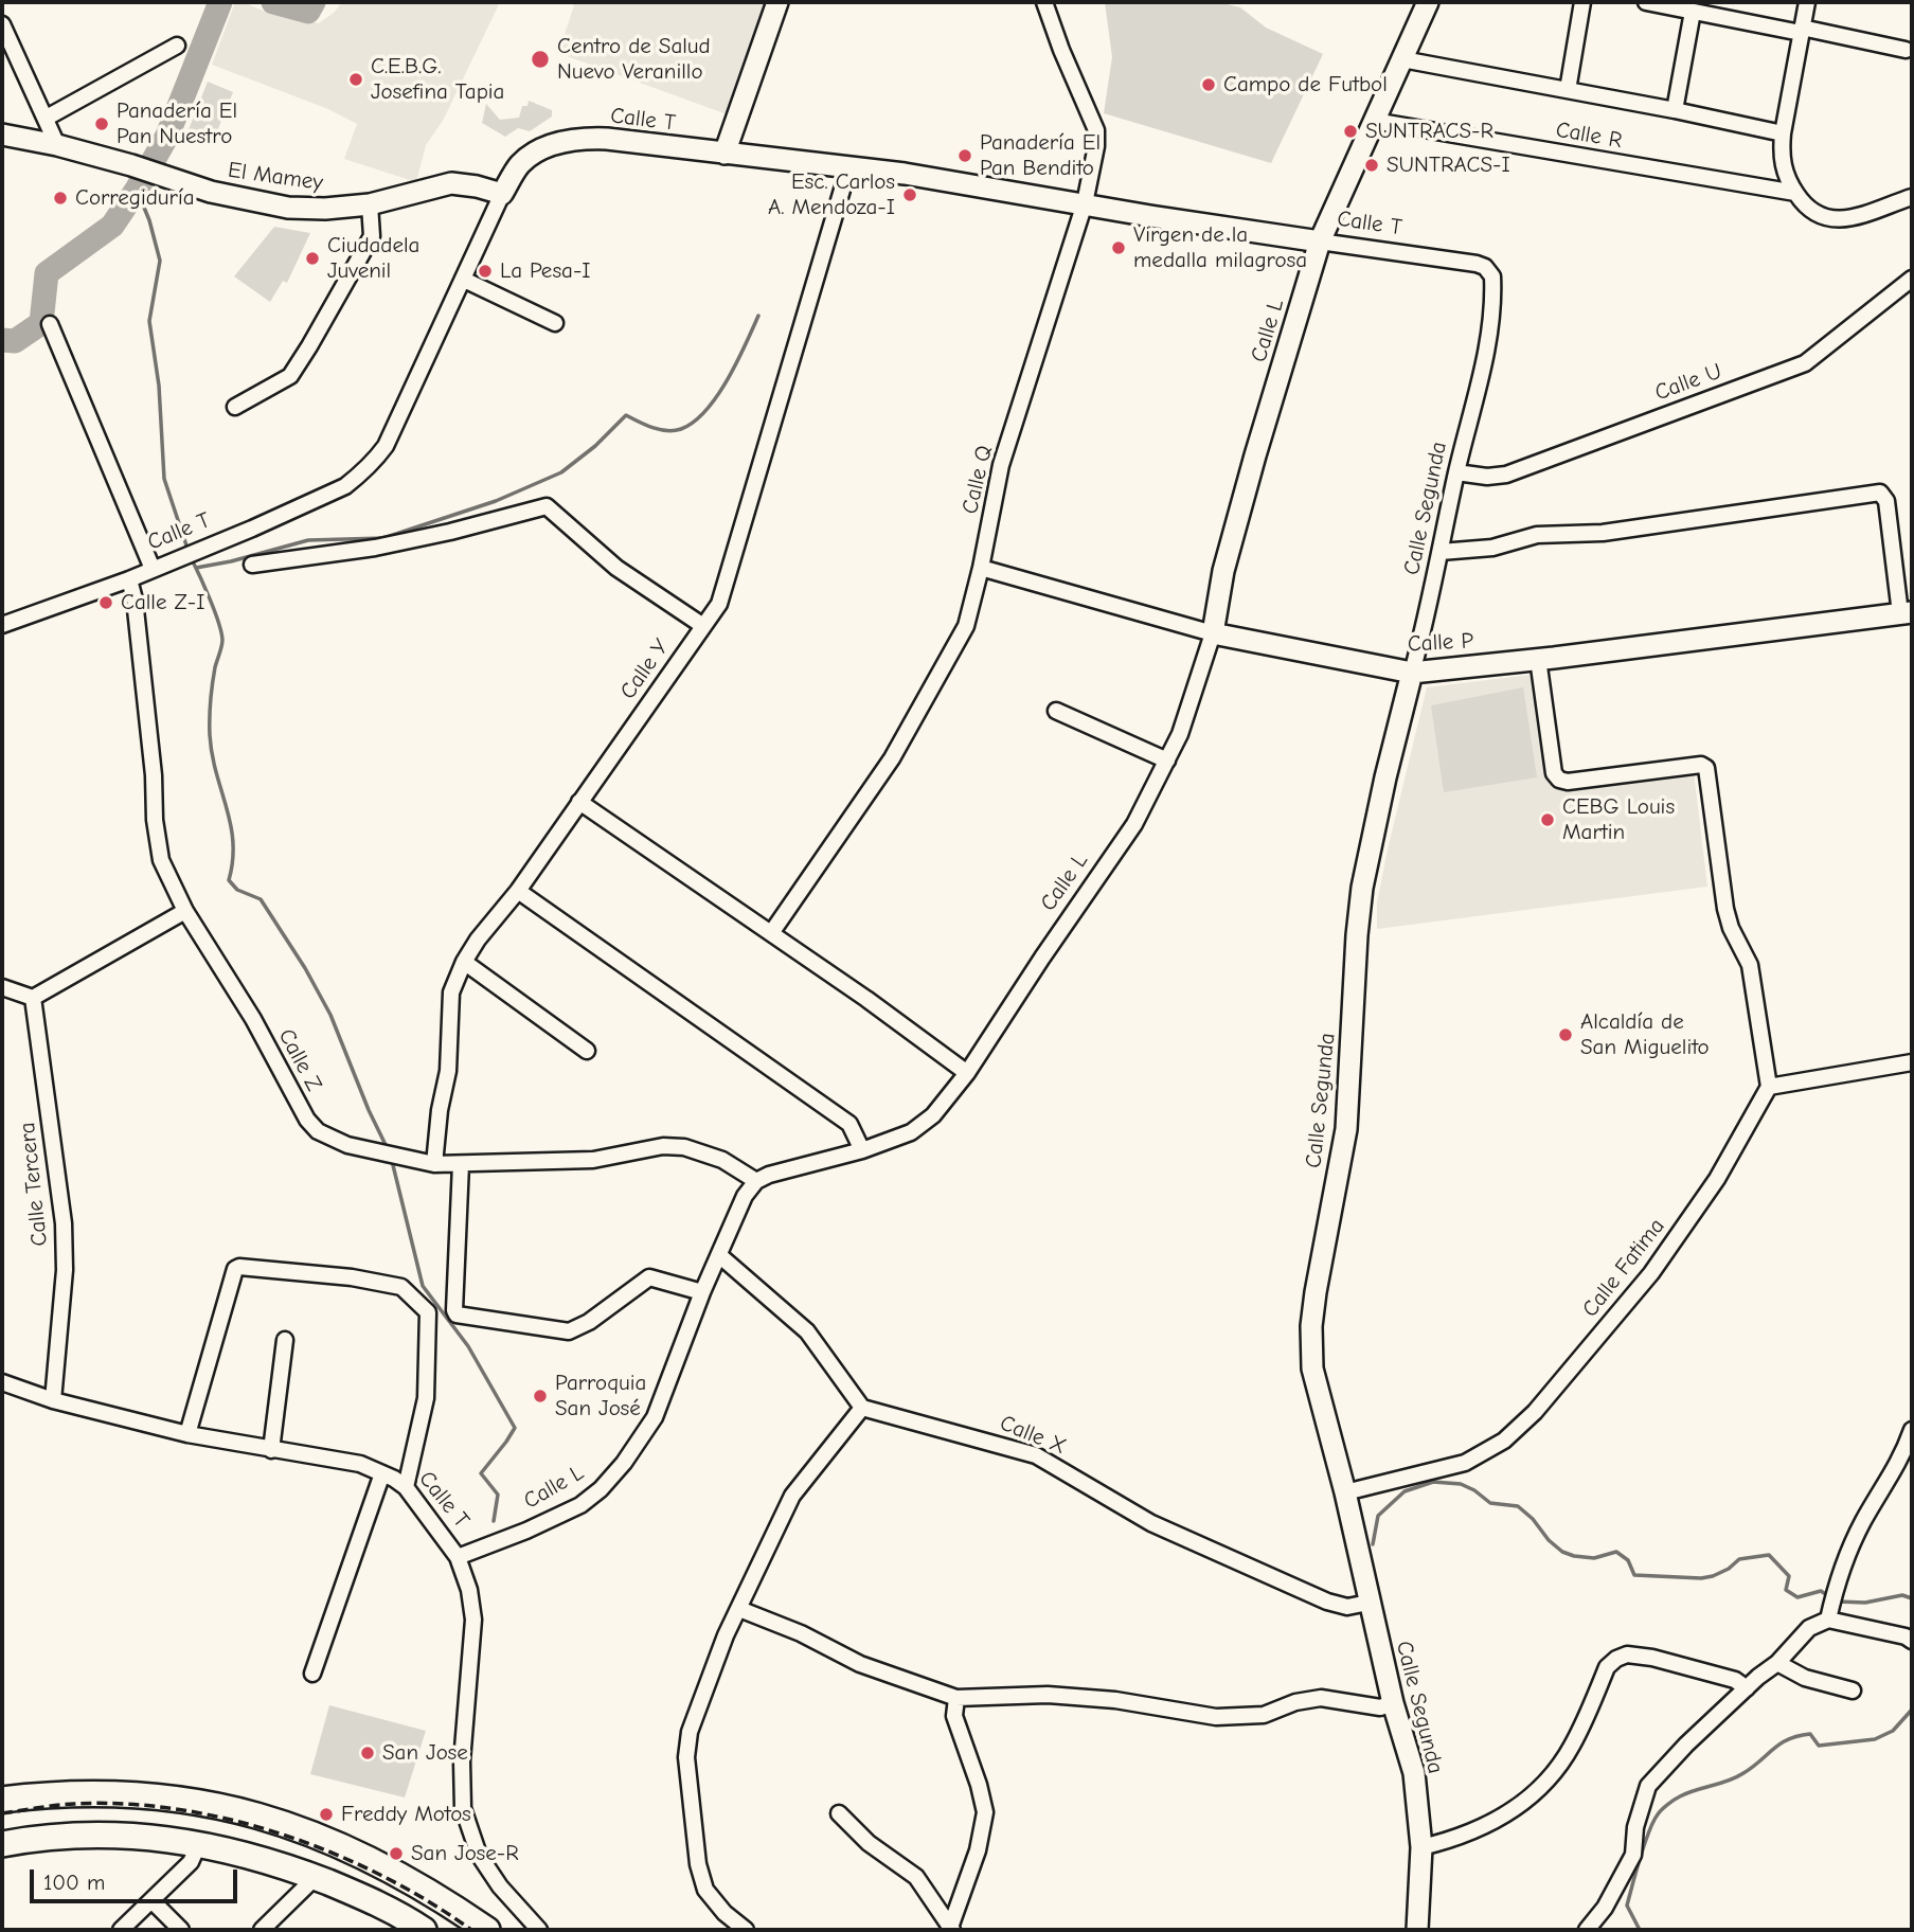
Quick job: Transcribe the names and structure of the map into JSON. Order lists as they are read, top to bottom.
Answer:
{
  "streets": {
    "street": [
      "Calle T",
      "Calle R",
      "El Mamey",
      "Calle L",
      "Calle U",
      "Calle Q",
      "Calle Segunda",
      "Calle P",
      "Calle Y",
      "Calle Z",
      "Calle Tercera",
      "Calle Fatima",
      "Calle X"
    ]
  },
  "crossings": [
    ["Calle T", "El Mamey"],
    ["Calle T", "Calle L"],
    ["Calle T", "Calle Q"],
    ["Calle T", "Calle Segunda"],
    ["Calle T", "Calle Y"],
    ["Calle T", "Calle Z"],
    ["Calle T", "Calle Tercera"],
    ["Calle R", "Calle L"],
    ["Calle L", "Calle P"],
    ["Calle L", "Calle Z"],
    ["Calle U", "Calle Segunda"],
    ["Calle Q", "Calle P"],
    ["Calle Segunda", "Calle P"],
    ["Calle Segunda", "Calle Fatima"],
    ["Calle Segunda", "Calle X"],
    ["Calle Y", "Calle Z"]
  ],
  "places": [
    "Centro de Salud Nuevo Veranillo",
    "C.E.B.G. Josefina Tapia",
    "Campo de Futbol",
    "Panadería El Pan Nuestro",
    "SUNTRACS-R",
    "Panadería El Pan Bendito",
    "SUNTRACS-I",
    "Esc. Carlos A. Mendoza-I",
    "Corregiduría",
    "Virgen de la medalla milagrosa",
    "Ciudadela Juvenil",
    "La Pesa-I",
    "Calle Z-I",
    "CEBG Louis Martin",
    "Alcaldía de San Miguelito",
    "Parroquia San José",
    "San Jose",
    "Freddy Motos",
    "San Jose-R"
  ],
  "scale_bar": "100 m"
}
